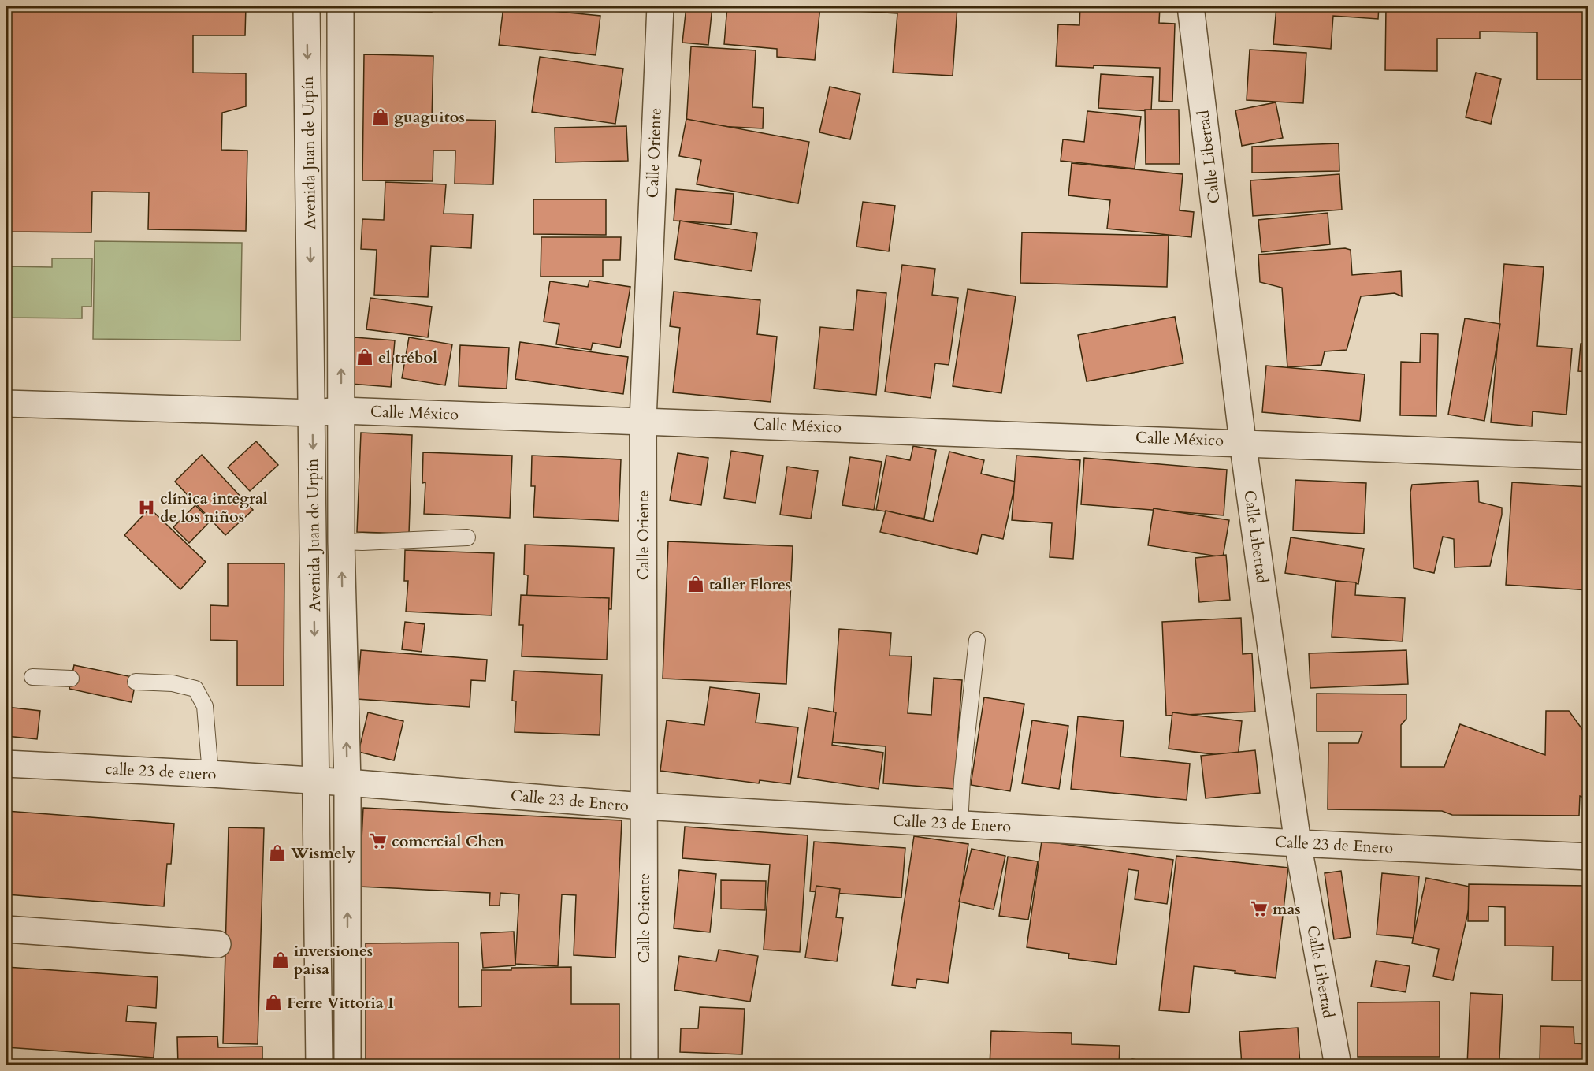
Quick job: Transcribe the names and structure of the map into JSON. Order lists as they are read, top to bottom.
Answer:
{
  "streets": {
    "street": [
      "Avenida Juan de Urpín",
      "Calle Oriente",
      "Calle Libertad",
      "Calle México",
      "calle 23 de enero",
      "Calle 23 de Enero"
    ]
  },
  "crossings": [
    ["Avenida Juan de Urpín", "Calle México"],
    ["Avenida Juan de Urpín", "calle 23 de enero"],
    ["Avenida Juan de Urpín", "Calle 23 de Enero"],
    ["Calle Oriente", "Calle México"],
    ["Calle Oriente", "Calle 23 de Enero"],
    ["Calle Libertad", "Calle México"],
    ["Calle Libertad", "Calle 23 de Enero"],
    ["calle 23 de enero", "Calle 23 de Enero"]
  ],
  "places": {
    "shop": [
      "guaguitos",
      "el trébol",
      "taller Flores",
      "Wismely",
      "inversiones paisa",
      "Ferre Vittoria I"
    ],
    "hospital": ["clínica integral de los niños"],
    "supermarket": ["comercial Chen", "mas"]
  }
}
